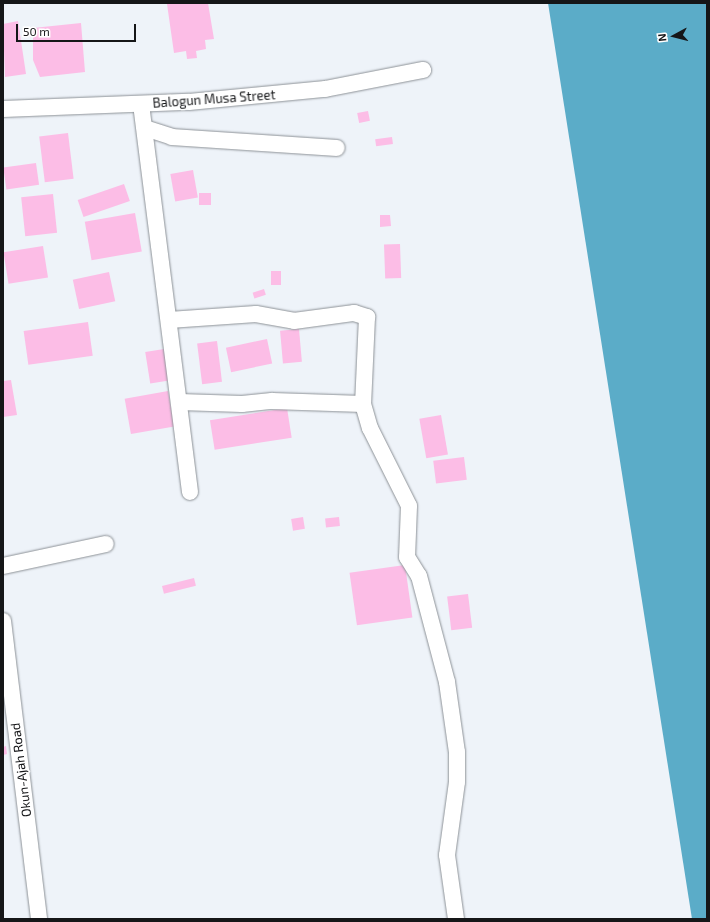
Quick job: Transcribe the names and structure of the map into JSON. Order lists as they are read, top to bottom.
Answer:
{
  "streets": {
    "street": ["Balogun Musa Street", "Okun-Ajah Road"]
  },
  "scale_bar": "50 m",
  "north": "left"
}
